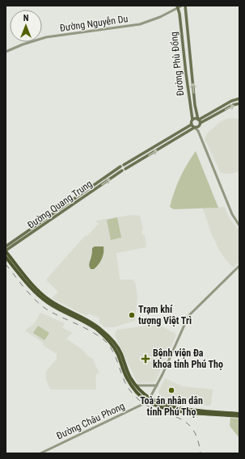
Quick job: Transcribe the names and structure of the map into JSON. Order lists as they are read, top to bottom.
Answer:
{
  "streets": {
    "main road": ["Đường Phù Đổng", "Đường Quang Trung"],
    "street": ["Đường Nguyễn Du", "Đường Châu Phong"]
  },
  "crossings": [
    ["Đường Nguyễn Du", "Đường Phù Đổng"],
    ["Đường Phù Đổng", "Đường Quang Trung"]
  ],
  "places": {
    "other": ["Trạm khí tượng Việt Trì", "Toà án nhân dân tỉnh Phú Thọ"],
    "health": ["Bệnh viện Đa khoa tỉnh Phú Thọ"]
  },
  "north": "top"
}
